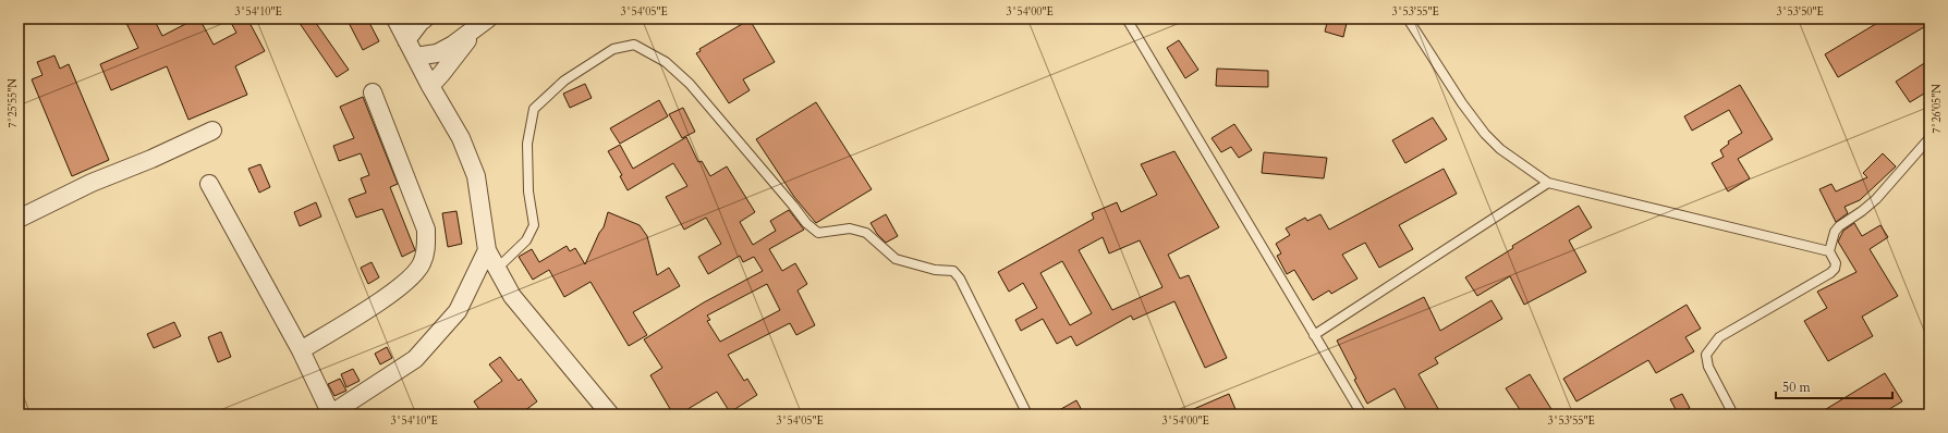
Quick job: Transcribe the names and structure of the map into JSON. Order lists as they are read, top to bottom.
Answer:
{
  "scale_bar": "50 m",
  "coordinates": [
    "3°54'10\"E",
    "3°54'05\"E",
    "3°54'00\"E",
    "3°53'55\"E",
    "3°53'50\"E",
    "7°25'55\"N",
    "7°26'05\"N"
  ]
}
